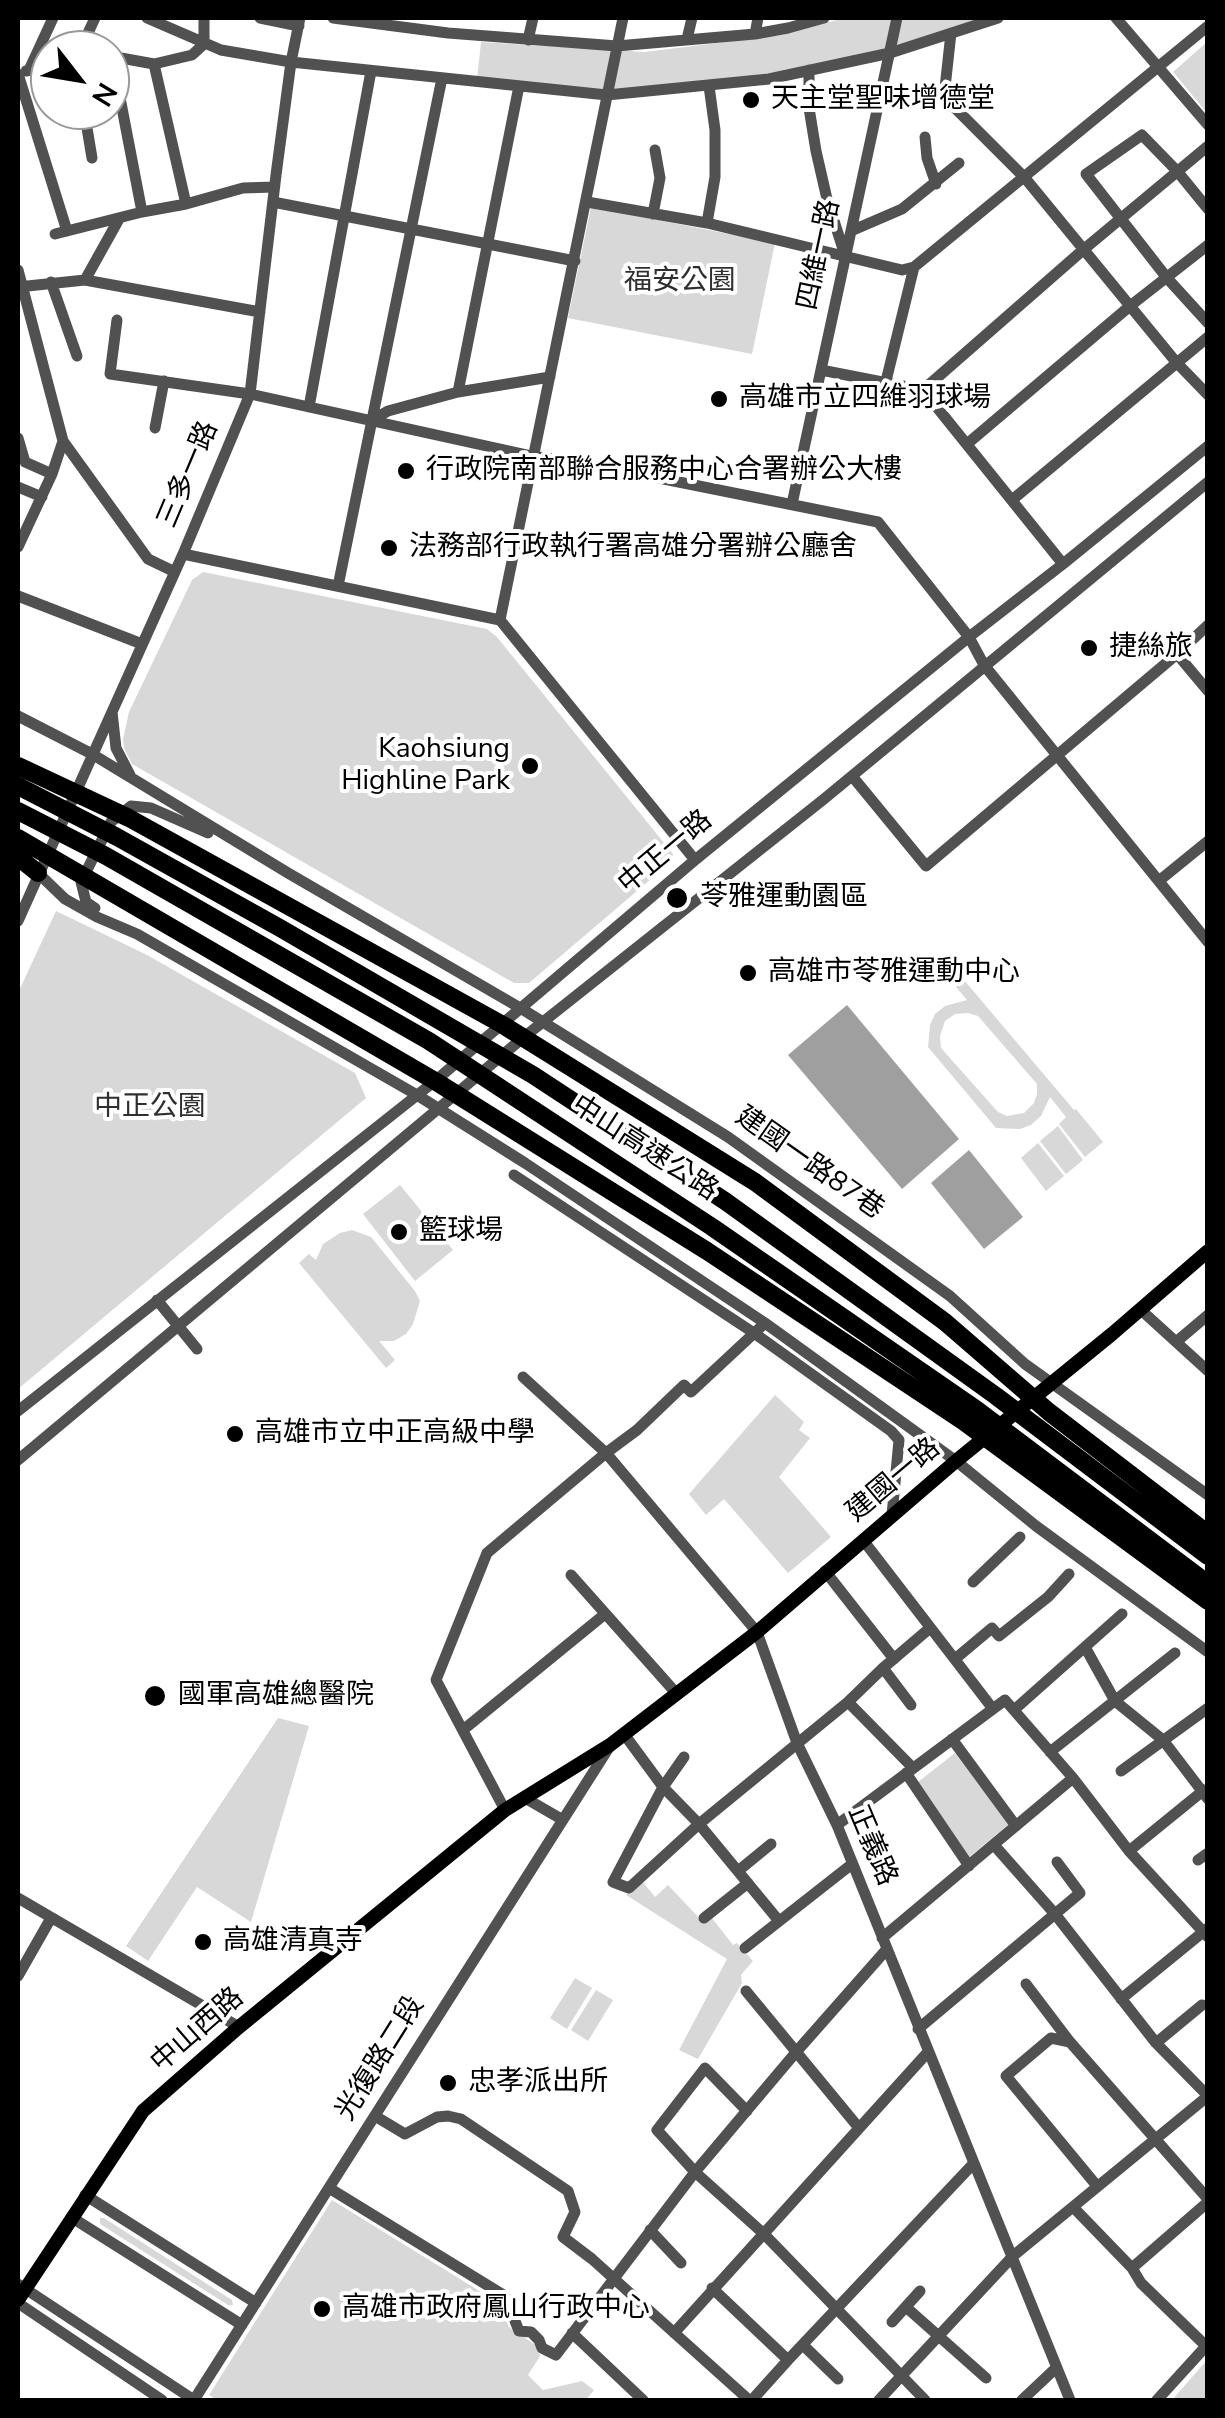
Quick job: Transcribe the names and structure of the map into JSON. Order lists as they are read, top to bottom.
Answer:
{
  "streets": {
    "highway": ["中山高速公路"],
    "main road": ["建國一路", "中山西路"],
    "street": [
      "四維一路",
      "三多一路",
      "中正一路",
      "建國一路87巷",
      "正義路",
      "光復路二段"
    ]
  },
  "crossings": [
    ["中正一路", "建國一路87巷"],
    ["建國一路87巷", "建國一路"],
    ["建國一路", "正義路"],
    ["建國一路", "中山西路"],
    ["建國一路", "光復路二段"],
    ["中山西路", "光復路二段"]
  ],
  "parks": ["福安公園", "中正公園"],
  "places": [
    "天主堂聖味增德堂",
    "高雄市立四維羽球場",
    "行政院南部聯合服務中心合署辦公大樓",
    "法務部行政執行署高雄分署辦公廳舍",
    "捷絲旅",
    "Kaohsiung Highline Park",
    "苓雅運動園區",
    "高雄市苓雅運動中心",
    "籃球場",
    "高雄市立中正高級中學",
    "國軍高雄總醫院",
    "高雄清真寺",
    "忠孝派出所",
    "高雄市政府鳳山行政中心"
  ],
  "north": "bottom right"
}
